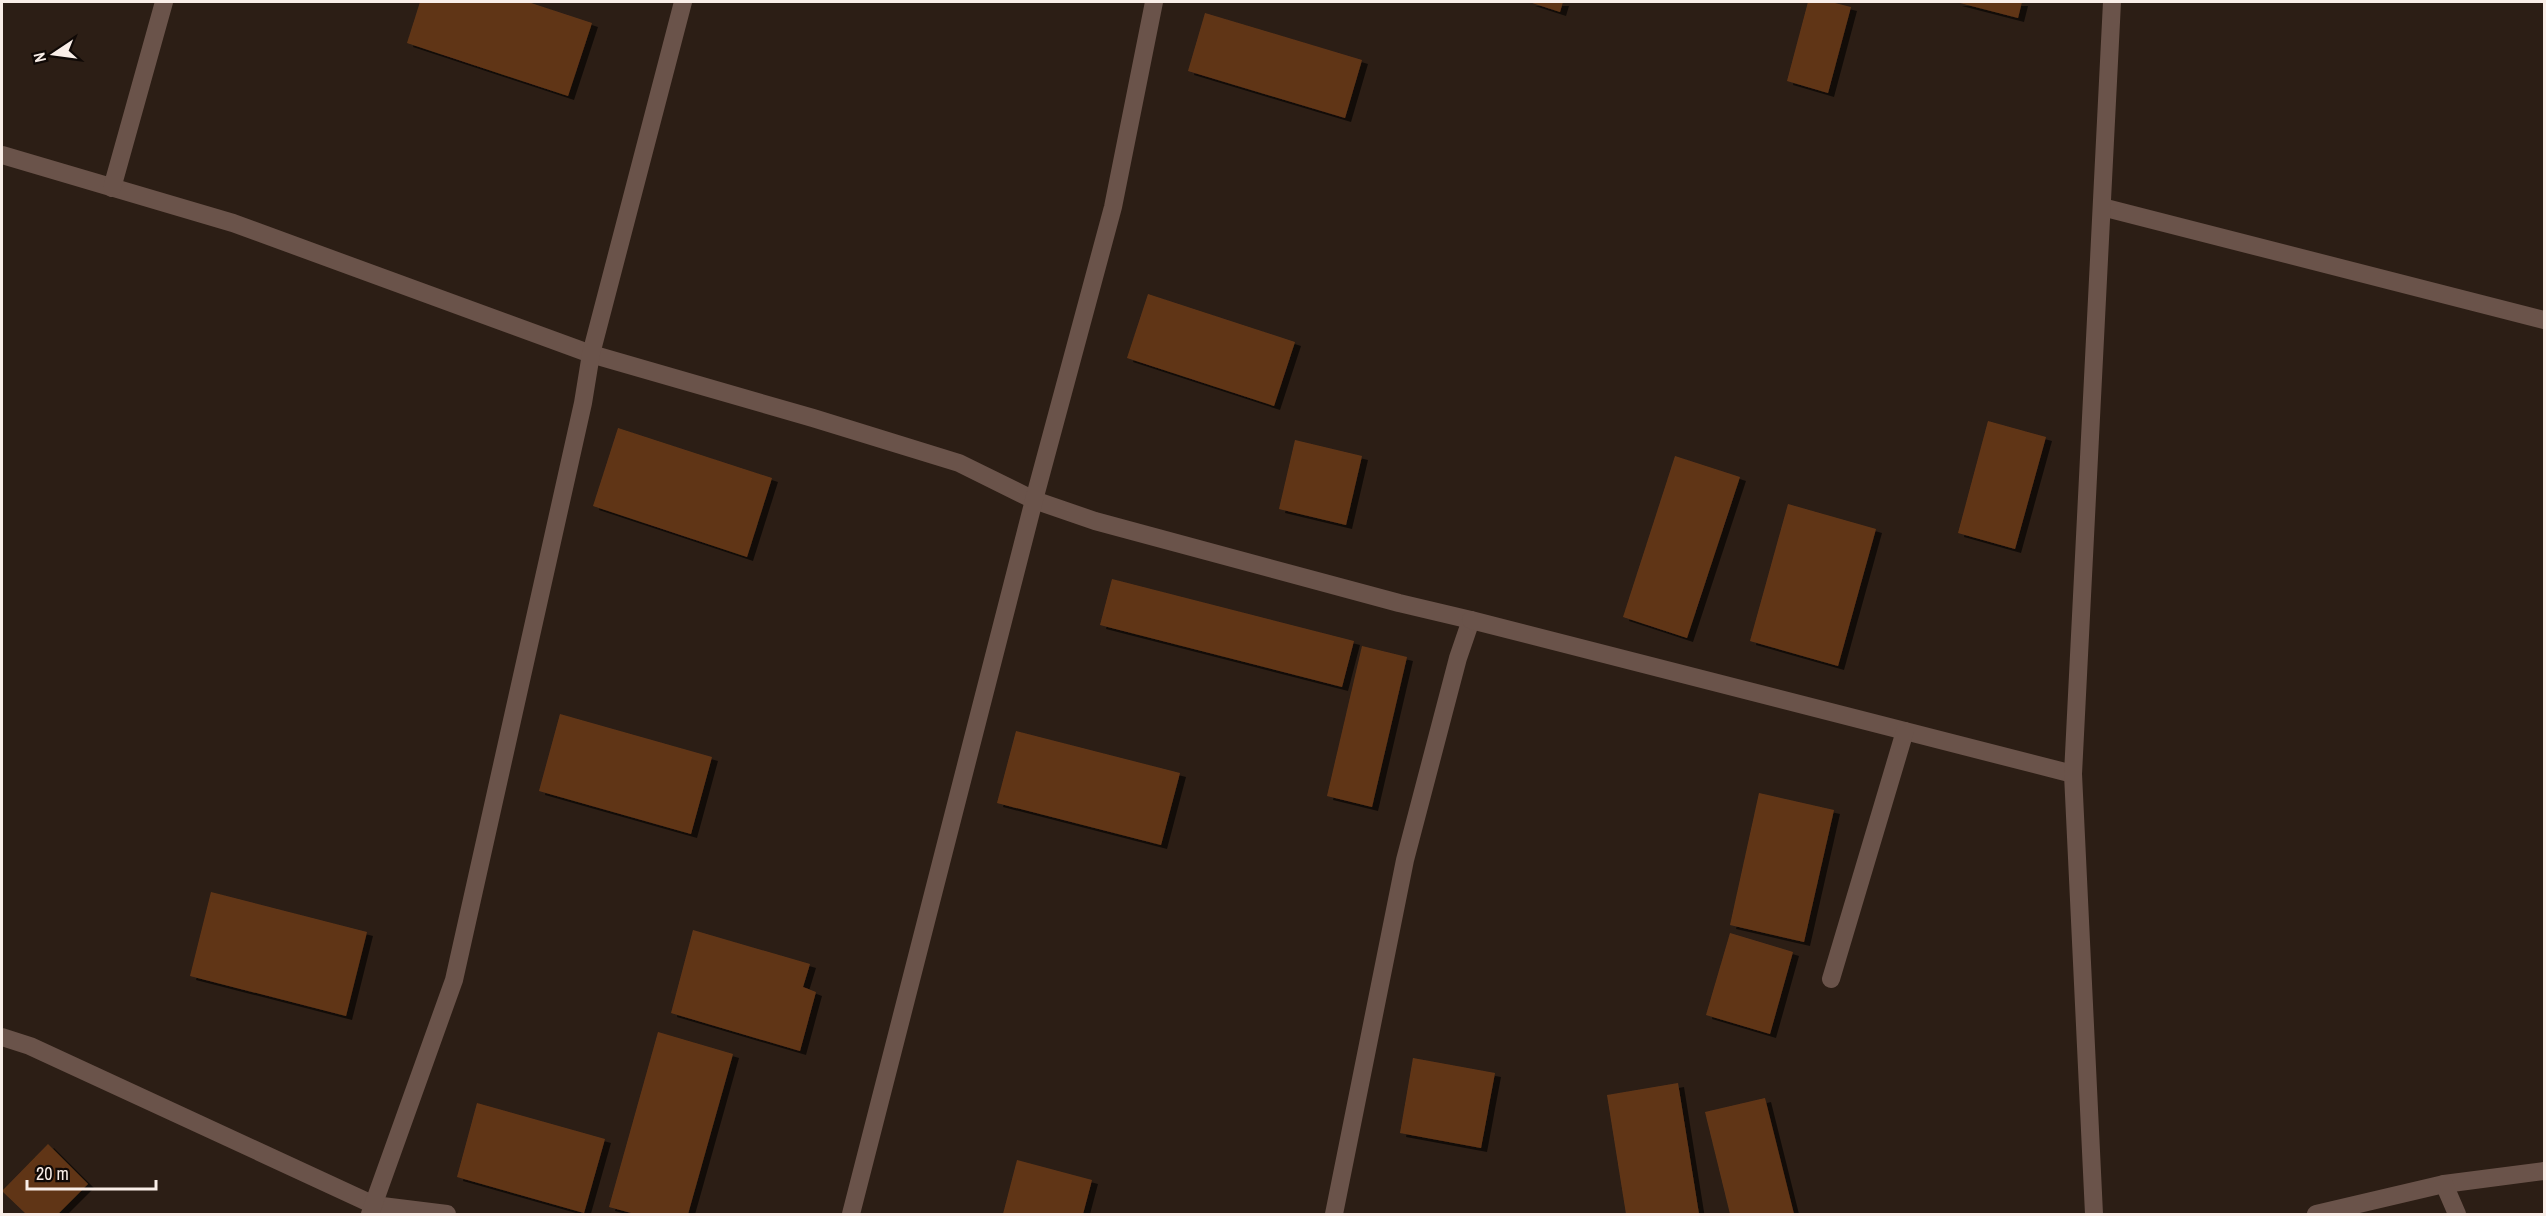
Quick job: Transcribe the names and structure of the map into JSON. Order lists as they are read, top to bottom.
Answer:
{
  "scale_bar": "20 m",
  "north": "left"
}
